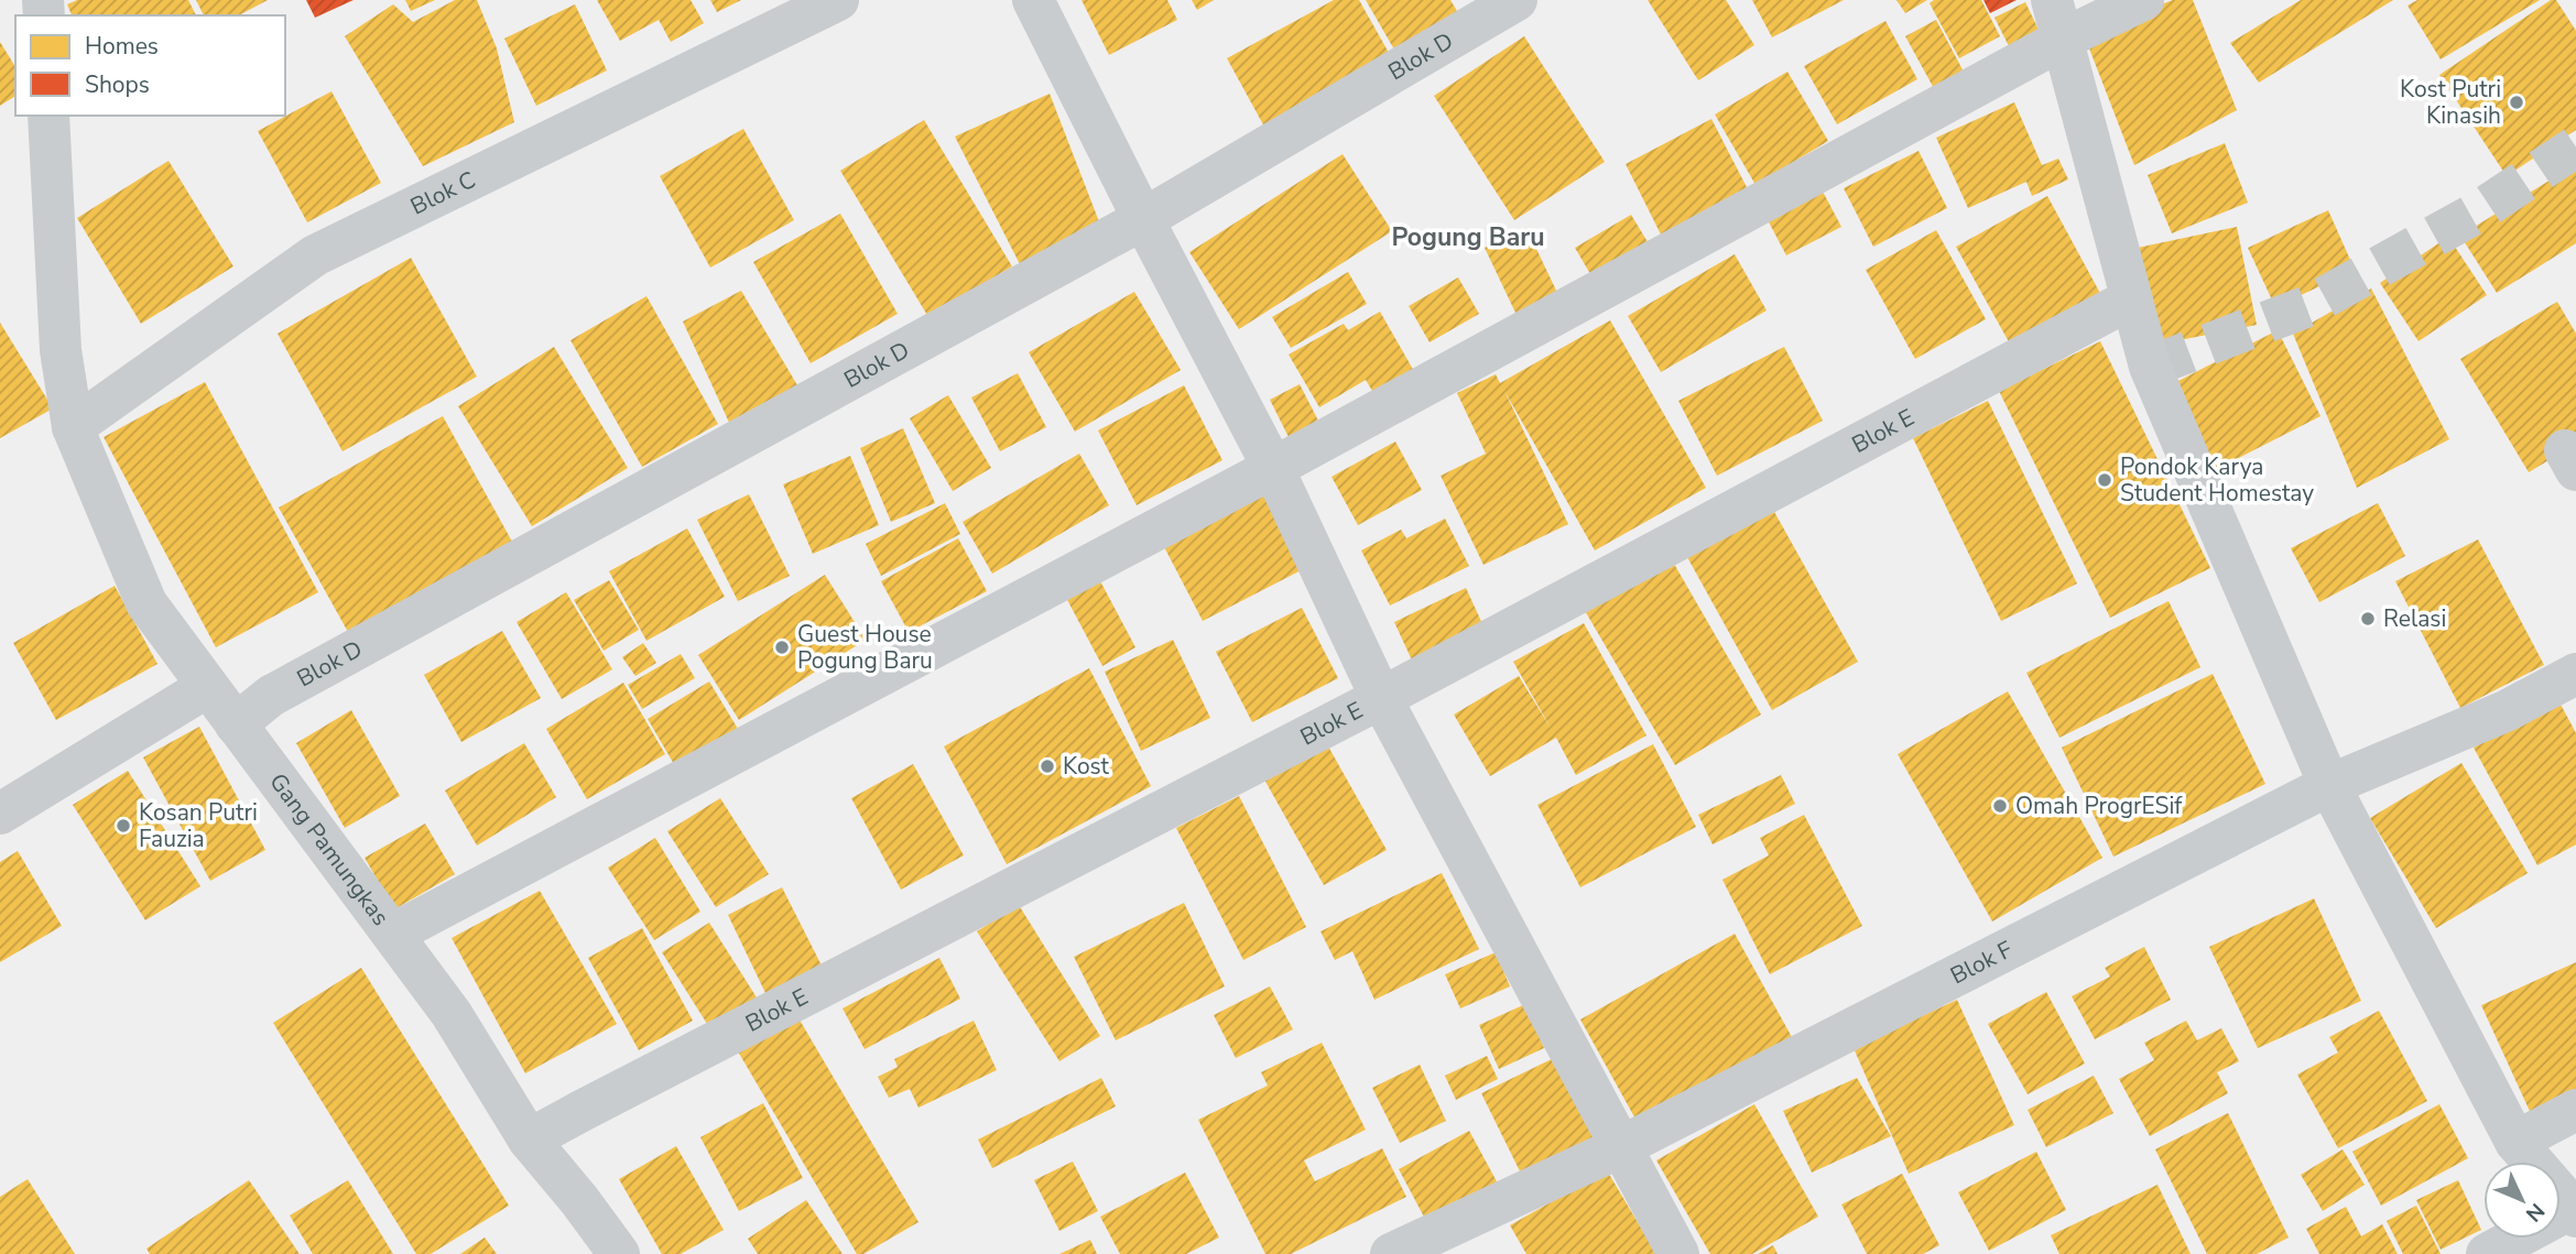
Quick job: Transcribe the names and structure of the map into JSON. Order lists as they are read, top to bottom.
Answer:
{
  "streets": {
    "street": [
      "Blok D",
      "Blok C",
      "Blok E",
      "Gang Pamungkas",
      "Blok F"
    ]
  },
  "crossings": [
    ["Blok D", "Gang Pamungkas"],
    ["Blok C", "Gang Pamungkas"],
    ["Blok E", "Gang Pamungkas"]
  ],
  "districts": ["Pogung Baru"],
  "places": [
    "Kost Putri Kinasih",
    "Pondok Karya Student Homestay",
    "Relasi",
    "Guest House Pogung Baru",
    "Kost",
    "Omah ProgrESif",
    "Kosan Putri Fauzia"
  ],
  "legend": ["Homes", "Shops"],
  "north": "bottom right"
}
